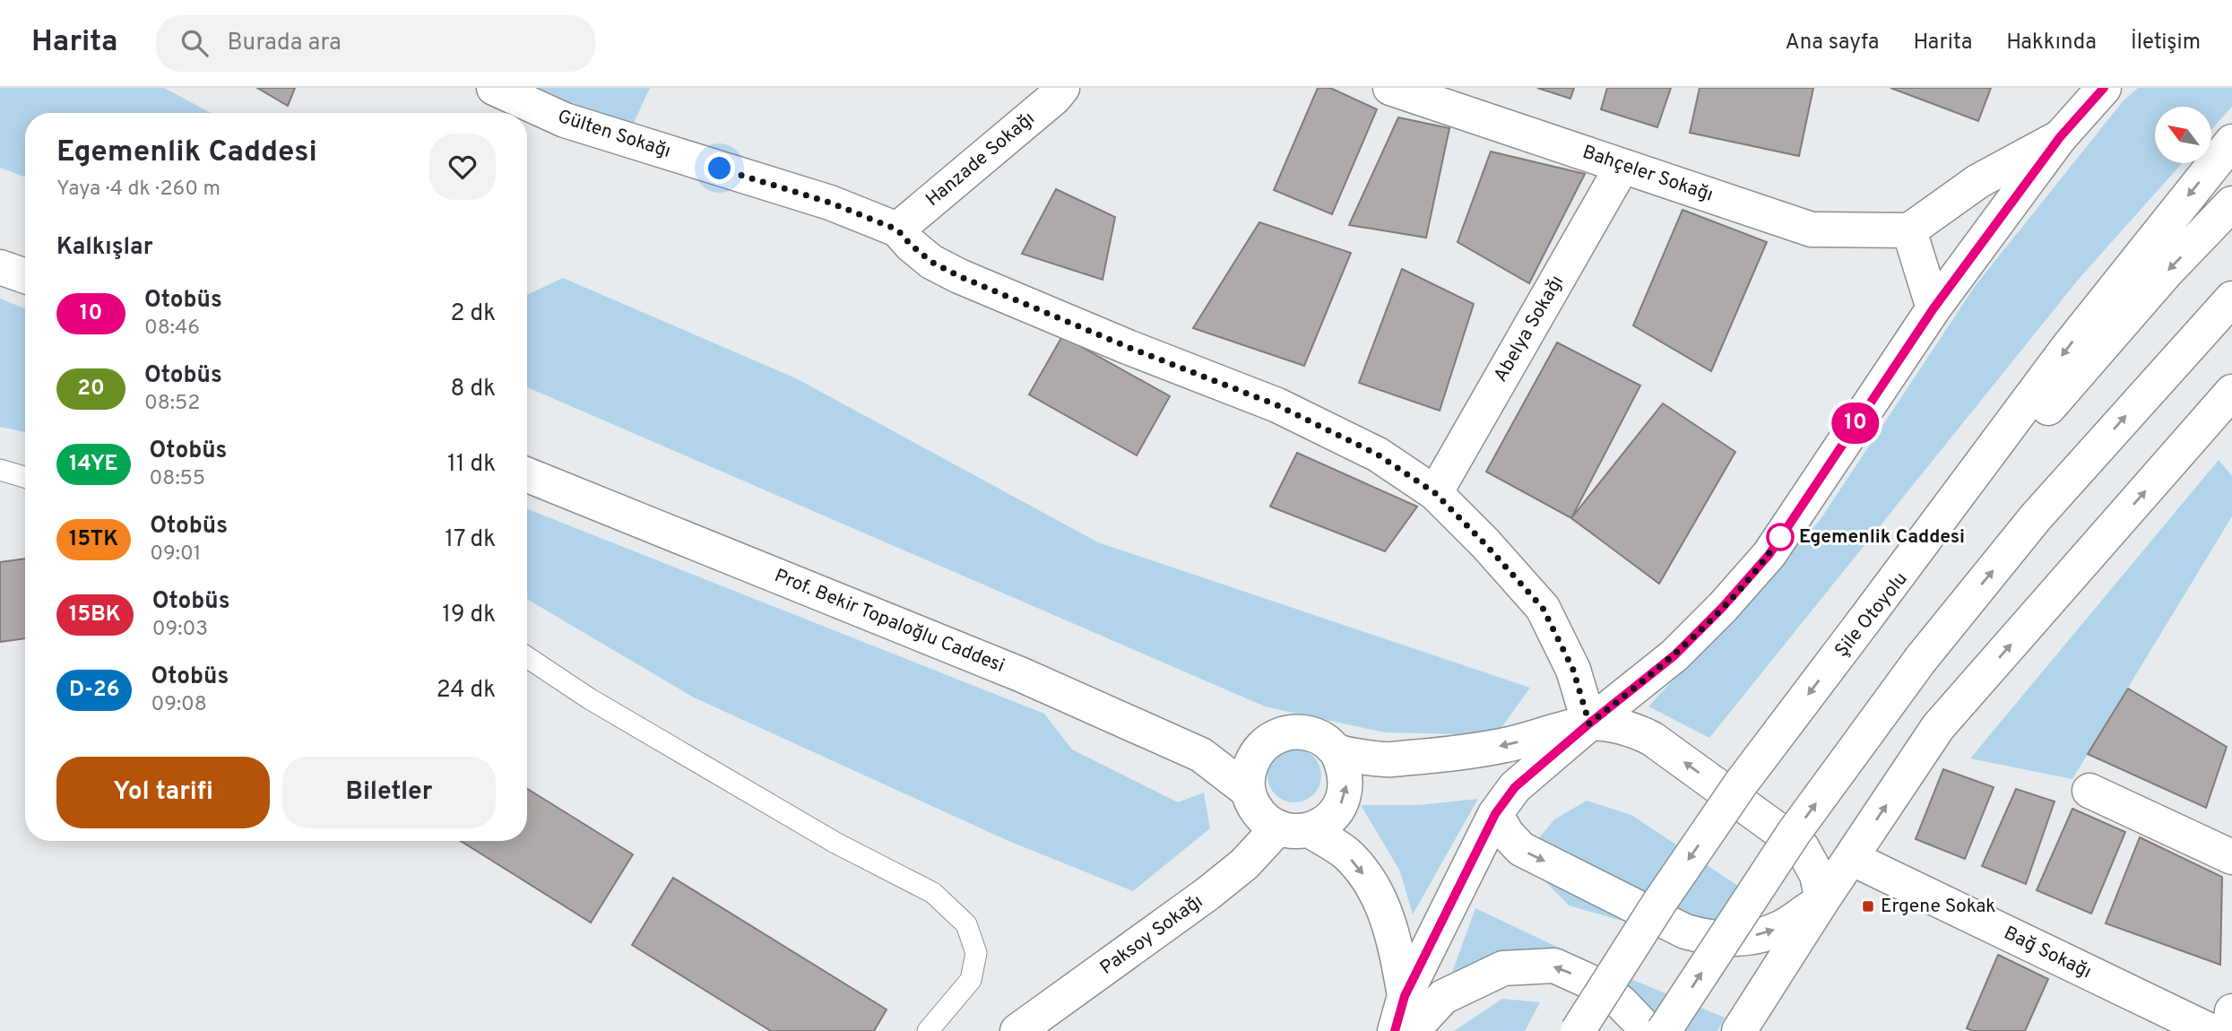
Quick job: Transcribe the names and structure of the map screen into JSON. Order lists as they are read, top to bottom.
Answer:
{
  "streets": {
    "main road": [
      "Gülten Sokağı",
      "Hanzade Sokağı",
      "Bahçeler Sokağı",
      "Abelya Sokağı",
      "Şile Otoyolu",
      "Prof. Bekir Topaloğlu Caddesi",
      "Paksoy Sokağı",
      "Bağ Sokağı"
    ]
  },
  "crossings": [
    ["Gülten Sokağı", "Hanzade Sokağı"],
    ["Gülten Sokağı", "Abelya Sokağı"],
    ["Bahçeler Sokağı", "Abelya Sokağı"],
    ["Prof. Bekir Topaloğlu Caddesi", "Paksoy Sokağı"]
  ],
  "places": {
    "other": ["Egemenlik Caddesi"],
    "transit": ["Ergene Sokak"]
  },
  "lines": ["bus line 10"],
  "north": "top left",
  "page": {
    "header": "Harita",
    "search": "Burada ara",
    "nav": [
      "Ana sayfa",
      "Harita",
      "Hakkında",
      "İletişim"
    ],
    "on_map": "10",
    "heading": [
      ["Egemenlik Caddesi", "Yaya · 4 dk · 260 m"],
      "Kalkışlar"
    ],
    "list": [
      {
        "mark": "10",
        "name": "Otobüs",
        "note": "08:46",
        "value": "2 dk"
      },
      {
        "mark": "20",
        "name": "Otobüs",
        "note": "08:52",
        "value": "8 dk"
      },
      {
        "mark": "14YE",
        "name": "Otobüs",
        "note": "08:55",
        "value": "11 dk"
      },
      {
        "mark": "15TK",
        "name": "Otobüs",
        "note": "09:01",
        "value": "17 dk"
      },
      {
        "mark": "15BK",
        "name": "Otobüs",
        "note": "09:03",
        "value": "19 dk"
      },
      {
        "mark": "D-26",
        "name": "Otobüs",
        "note": "09:08",
        "value": "24 dk"
      }
    ],
    "buttons": ["Yol tarifi", "Biletler"]
  }
}
